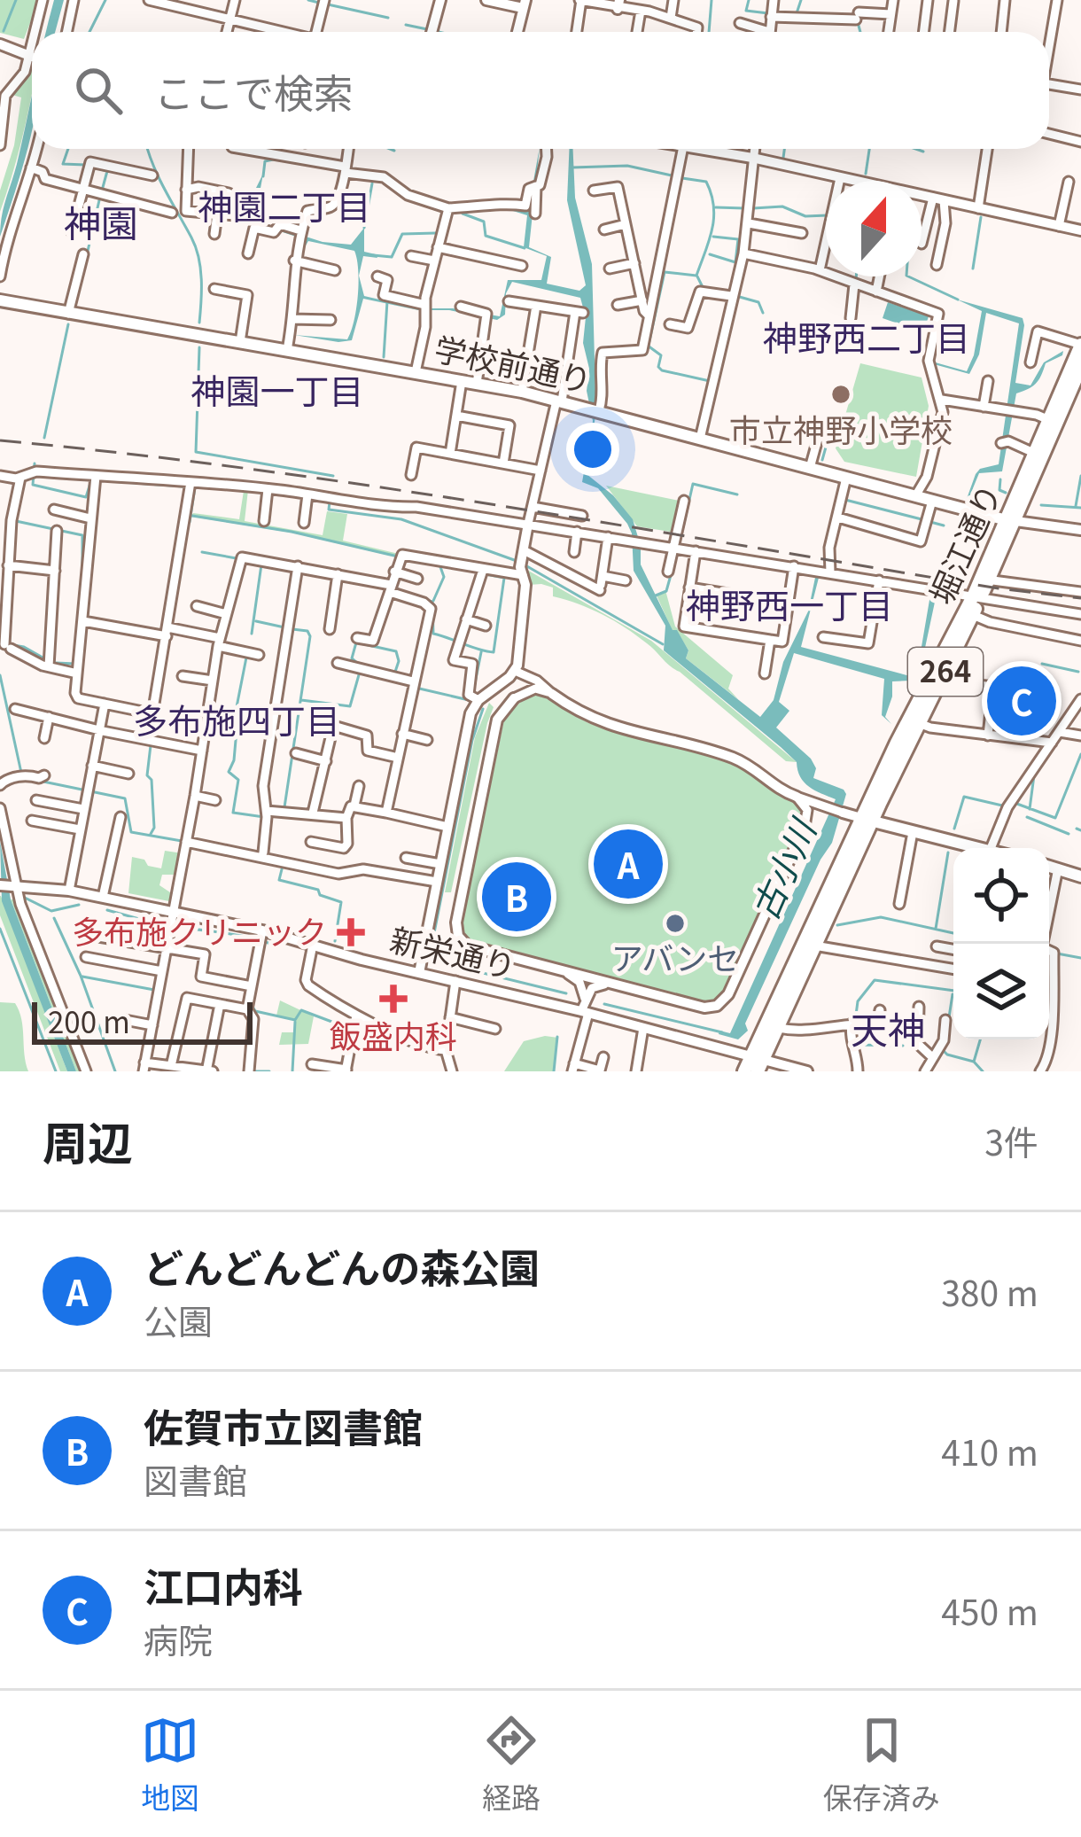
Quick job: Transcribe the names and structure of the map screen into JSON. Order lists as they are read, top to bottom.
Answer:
{
  "streets": {
    "highway": ["堀江通り", "264"],
    "main road": ["学校前通り"],
    "street": ["新栄通り"]
  },
  "crossings": [
    ["学校前通り", "堀江通り"],
    ["堀江通り", "264"],
    ["264", "新栄通り"]
  ],
  "districts": [
    "神園二丁目",
    "神園",
    "神野西二丁目",
    "神園一丁目",
    "神野西一丁目",
    "多布施四丁目",
    "天神"
  ],
  "water": ["古小川"],
  "places": {
    "other": ["市立神野小学校", "アバンセ"],
    "health": ["多布施クリニック", "飯盛内科"]
  },
  "scale_bar": "200 m",
  "north": "top",
  "page": {
    "search": "ここで検索",
    "pins": ["C", "A", "B"],
    "scale": "200 m",
    "heading": ["周辺", "3件"],
    "list": [
      {
        "mark": "A",
        "name": "どんどんどんの森公園",
        "note": "公園",
        "value": "380 m"
      },
      {
        "mark": "B",
        "name": "佐賀市立図書館",
        "note": "図書館",
        "value": "410 m"
      },
      {
        "mark": "C",
        "name": "江口内科",
        "note": "病院",
        "value": "450 m"
      }
    ],
    "nav": ["地図", "経路", "保存済み"]
  }
}
